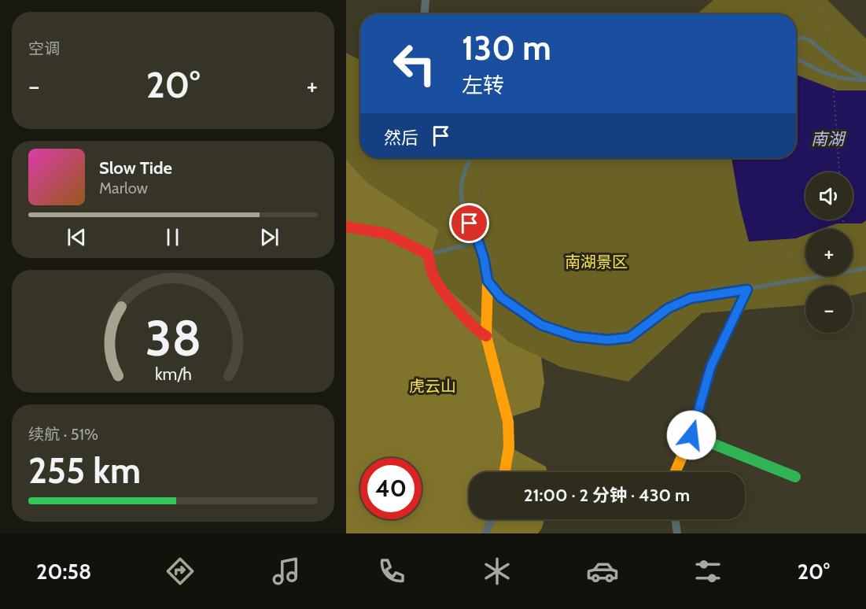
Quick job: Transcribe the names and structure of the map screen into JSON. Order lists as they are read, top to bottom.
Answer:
{
  "water": ["南湖"],
  "parks": ["南湖景区", "虎云山"],
  "page": {
    "tile": [
      "空调",
      ["续航 · 51%", "255 km"]
    ],
    "turn": ["130 m", "左转"],
    "heat": ["−", "20°", "+"],
    "then": "然后",
    "song": ["Slow Tide", "Marlow"],
    "map_buttons": ["+", "−"],
    "limit": "40",
    "trip": "21:00 · 2 分钟 · 430 m",
    "tabs": ["20:58", "20°"],
    "gauge": ["38", "km/h"]
  }
}
